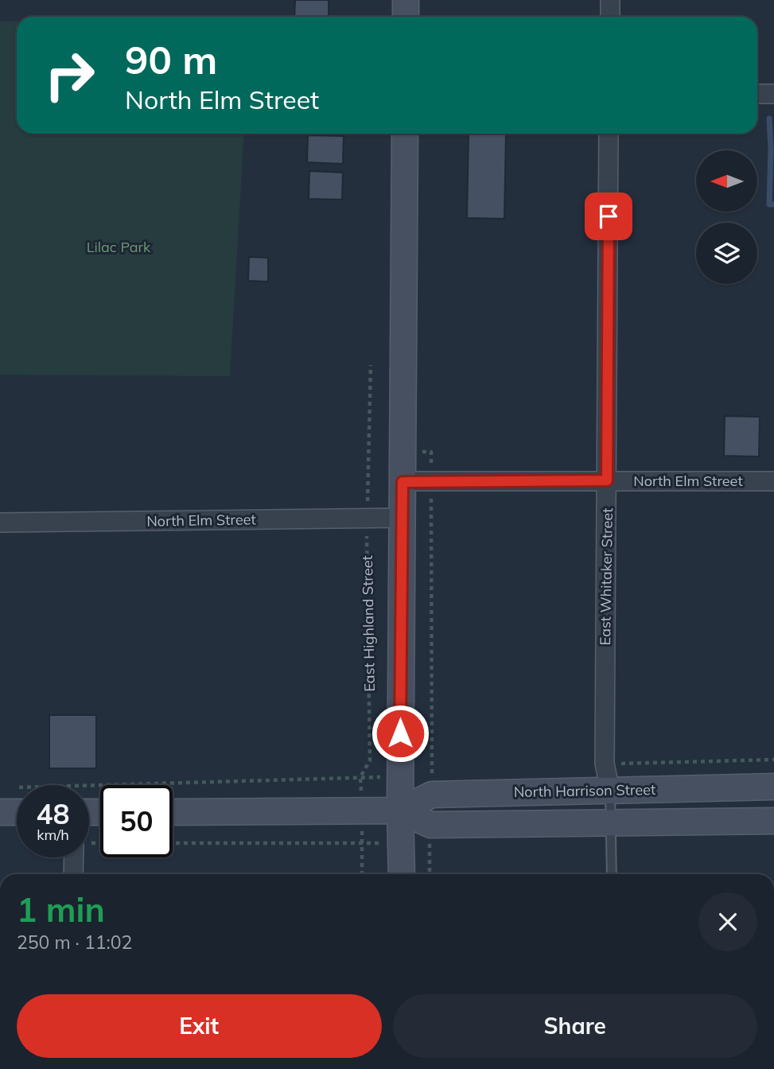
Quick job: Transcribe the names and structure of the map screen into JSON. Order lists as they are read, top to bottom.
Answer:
{
  "streets": {
    "main road": ["North Harrison Street"],
    "street": ["North Elm Street", "East Whitaker Street"],
    "path": ["East Highland Street"]
  },
  "crossings": [
    ["North Elm Street", "East Whitaker Street"],
    ["North Elm Street", "East Highland Street"],
    ["East Whitaker Street", "North Harrison Street"],
    ["East Highland Street", "North Harrison Street"]
  ],
  "parks": ["Lilac Park"],
  "north": "left",
  "page": {
    "turn": ["90 m", "North Elm Street"],
    "speed": "48 km/h",
    "limit": "50",
    "heading": ["1 min", "250 m · 11:02"],
    "buttons": ["Exit", "Share"]
  }
}
